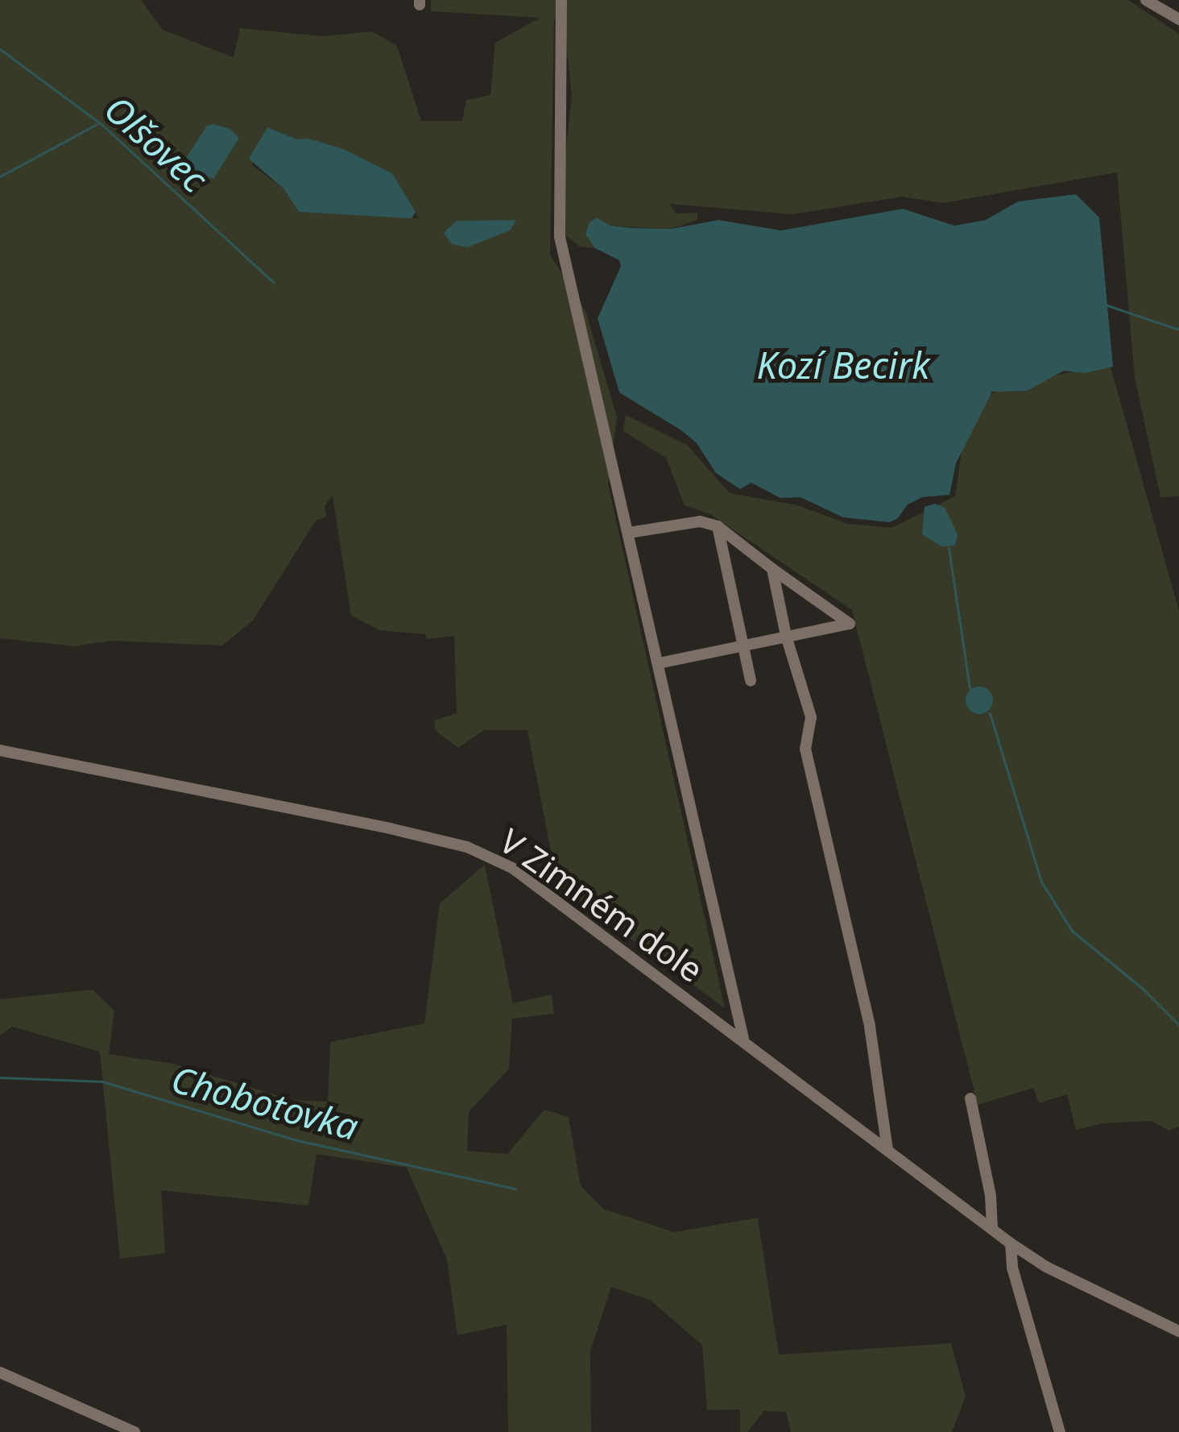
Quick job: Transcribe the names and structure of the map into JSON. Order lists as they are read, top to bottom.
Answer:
{
  "streets": {
    "street": ["V Zimném dole"]
  },
  "water": ["Olšovec", "Kozí Becirk", "Chobotovka"]
}
